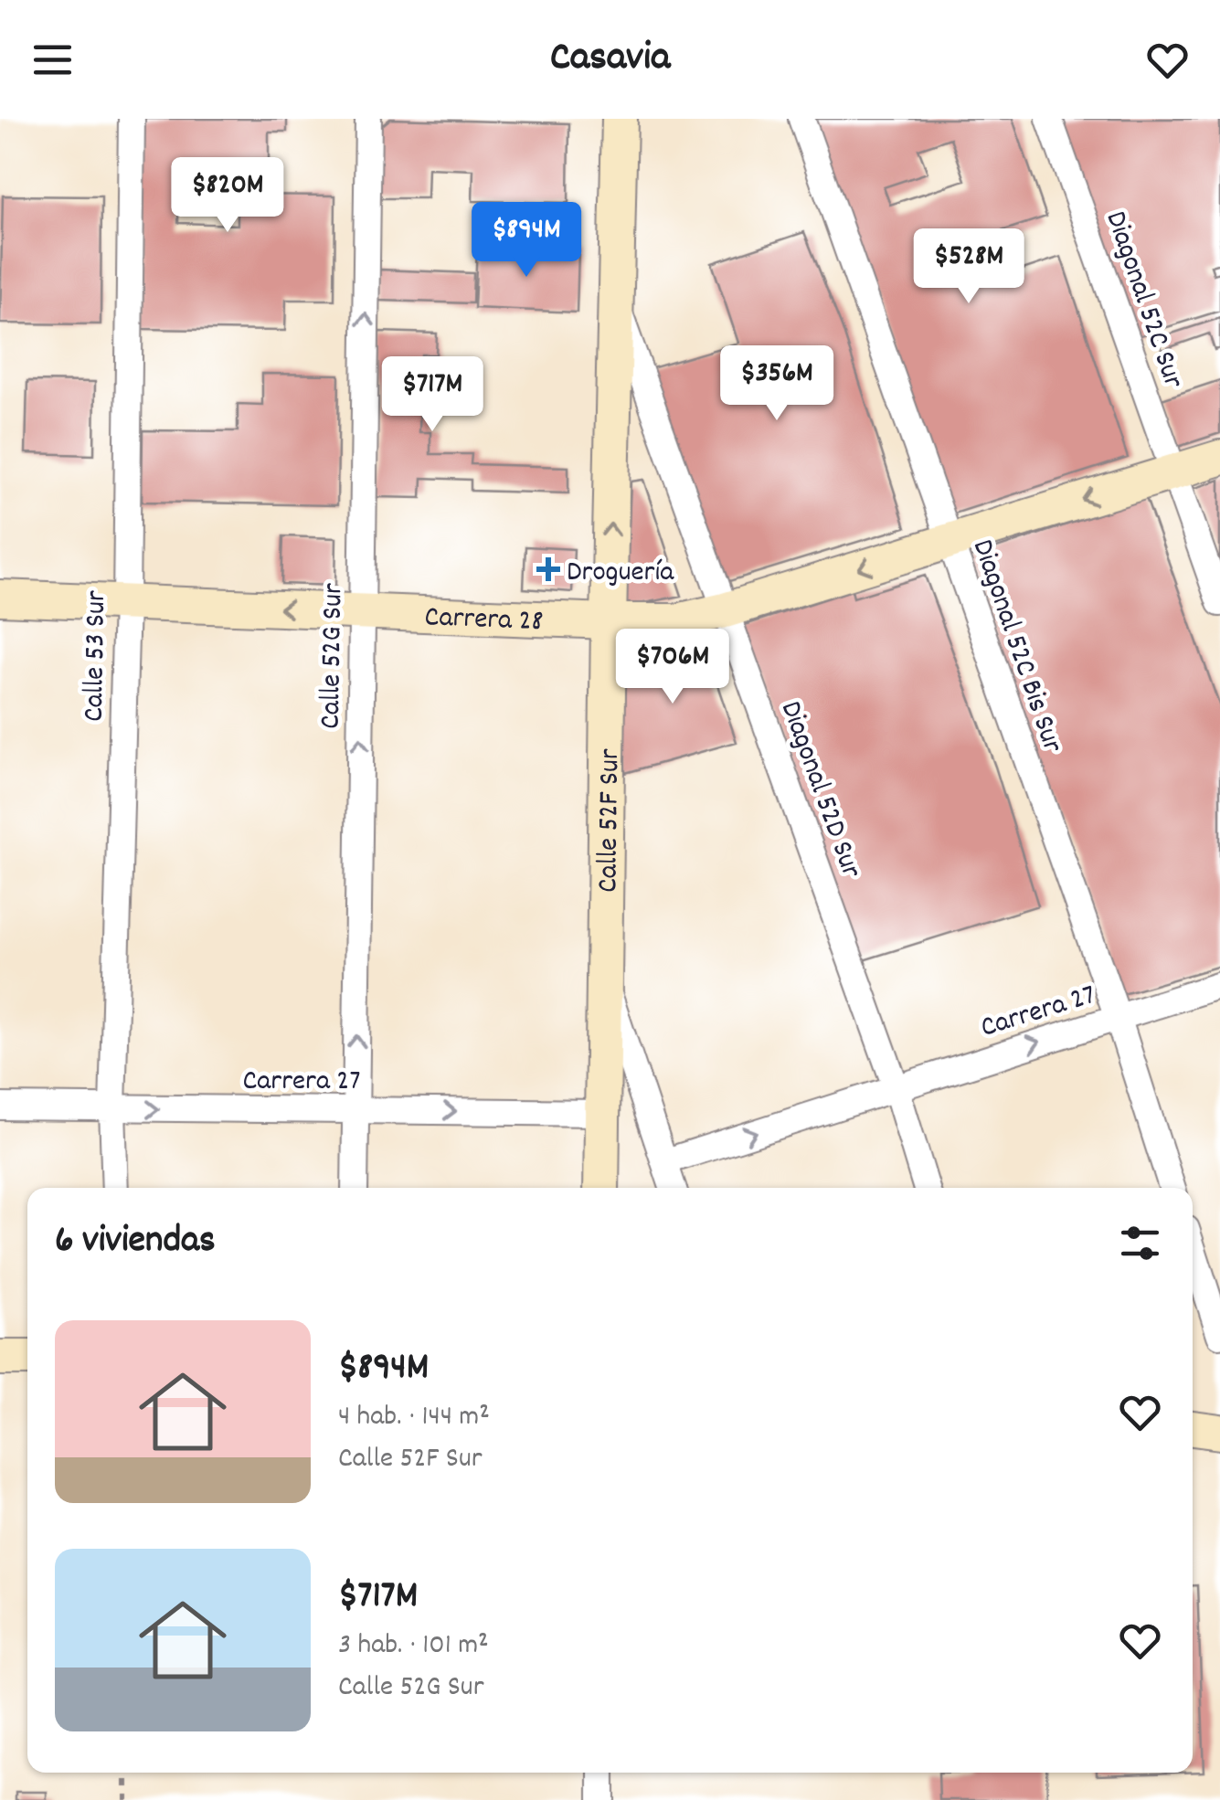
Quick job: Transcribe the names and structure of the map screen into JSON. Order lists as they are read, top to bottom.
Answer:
{
  "streets": {
    "street": [
      "Diagonal 52C Sur",
      "Carrera 28",
      "Diagonal 52C Bis Sur",
      "Calle 53 Sur",
      "Calle 52G Sur",
      "Diagonal 52D Sur",
      "Calle 52F Sur",
      "Carrera 27"
    ]
  },
  "crossings": [
    ["Diagonal 52C Sur", "Carrera 28"],
    ["Carrera 28", "Diagonal 52C Bis Sur"],
    ["Carrera 28", "Calle 53 Sur"],
    ["Carrera 28", "Calle 52G Sur"],
    ["Carrera 28", "Diagonal 52D Sur"],
    ["Carrera 28", "Calle 52F Sur"],
    ["Diagonal 52C Bis Sur", "Carrera 27"],
    ["Calle 53 Sur", "Carrera 27"],
    ["Calle 52G Sur", "Carrera 27"],
    ["Diagonal 52D Sur", "Calle 52F Sur"],
    ["Diagonal 52D Sur", "Carrera 27"],
    ["Calle 52F Sur", "Carrera 27"]
  ],
  "one_way": ["Carrera 28", "Calle 52G Sur", "Carrera 27"],
  "places": {
    "health": ["Droguería"]
  },
  "page": {
    "header": "Casavia",
    "price": [
      "$820M",
      "$894M",
      "$528M",
      "$356M",
      "$717M",
      "$706M"
    ],
    "heading": "6 viviendas",
    "list": [
      {
        "name": "$894M",
        "note": "4 hab. · 144 m² · Calle 52F Sur"
      },
      {
        "name": "$717M",
        "note": "3 hab. · 101 m² · Calle 52G Sur"
      }
    ]
  }
}
